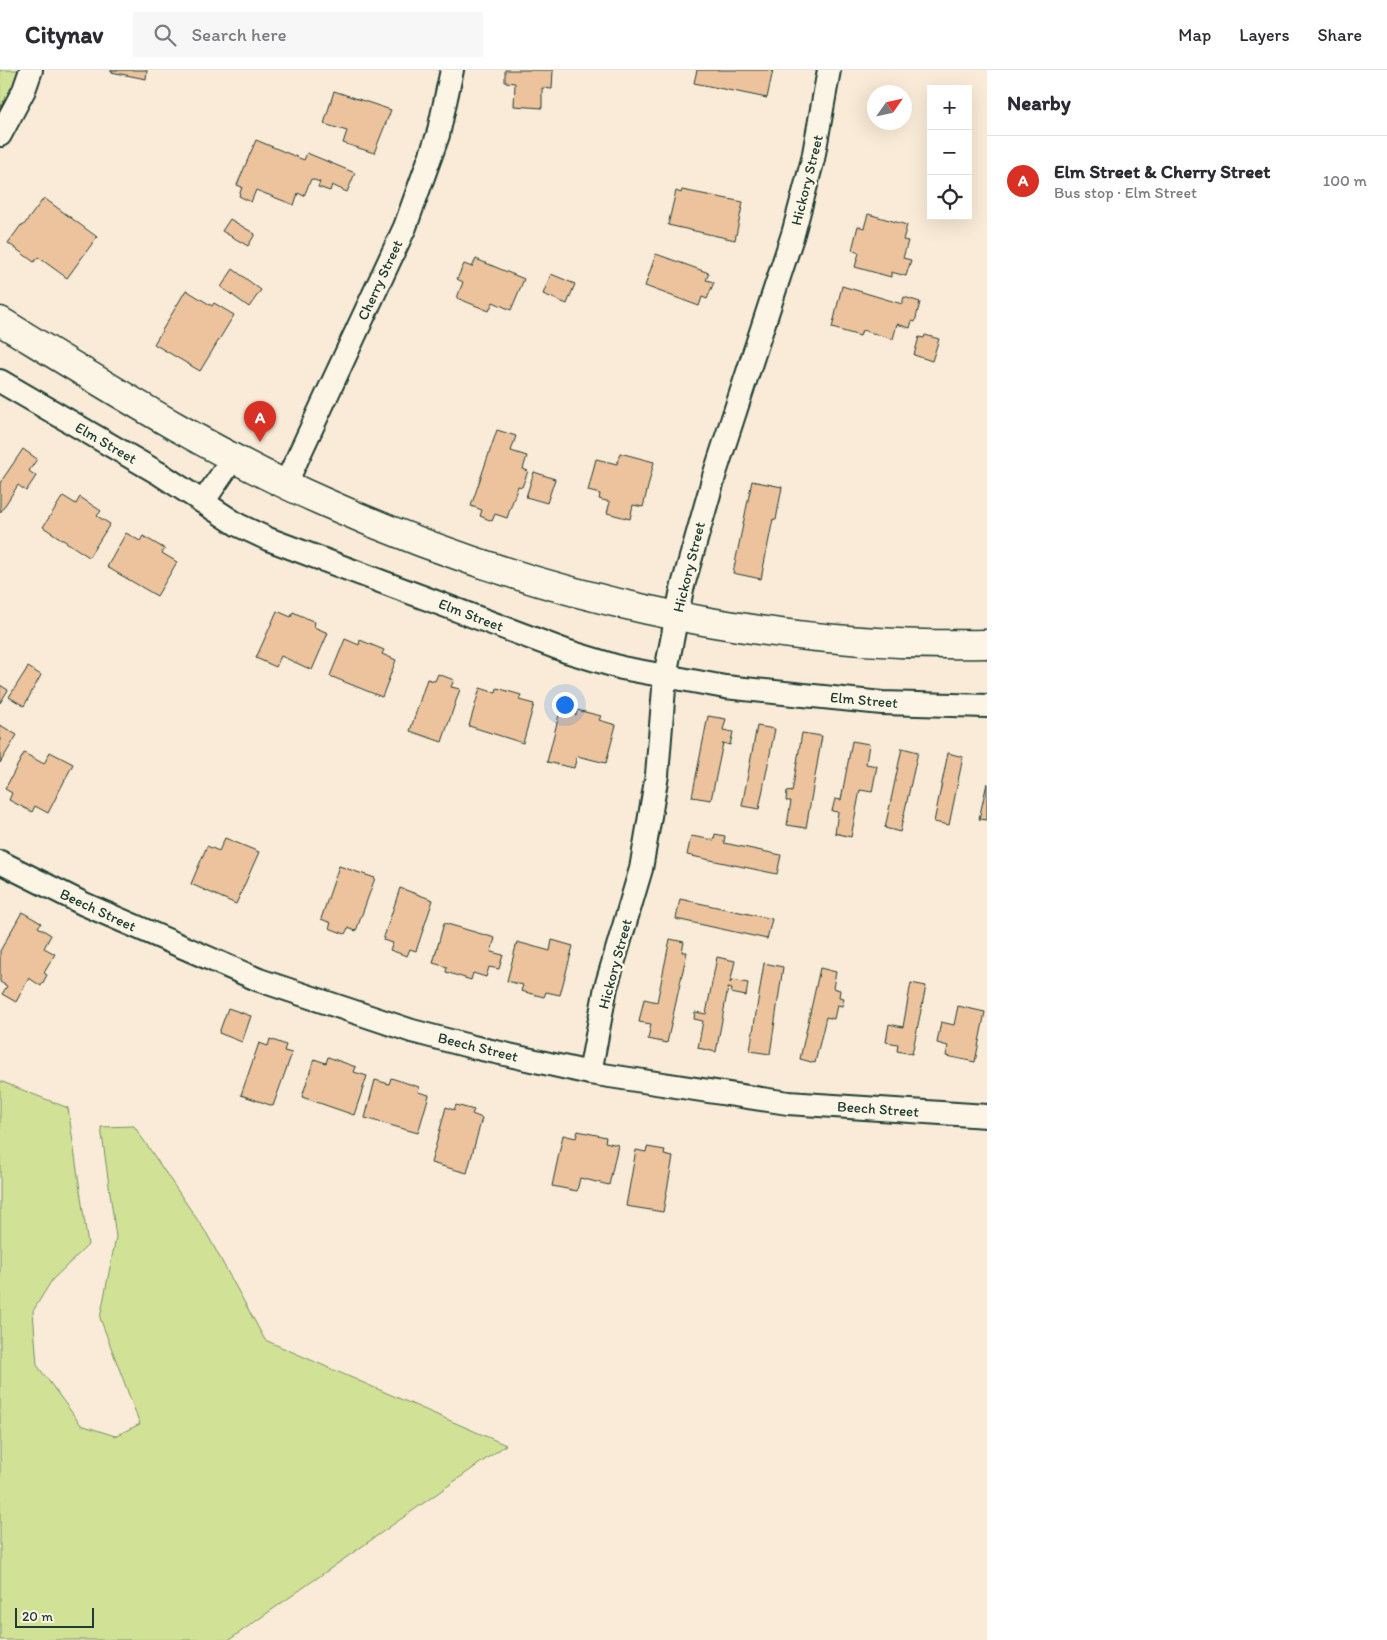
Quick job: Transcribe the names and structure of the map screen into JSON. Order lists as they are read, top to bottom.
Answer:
{
  "streets": {
    "street": [
      "Hickory Street",
      "Cherry Street",
      "Elm Street",
      "Beech Street"
    ]
  },
  "crossings": [
    ["Hickory Street", "Elm Street"],
    ["Hickory Street", "Beech Street"]
  ],
  "scale_bar": "20 m",
  "north": "top right",
  "page": {
    "header": "Citynav",
    "search": "Search here",
    "nav": ["Map", "Layers", "Share"],
    "heading": "Nearby",
    "map_buttons": ["+", "−"],
    "list": [
      {
        "mark": "A",
        "name": "Elm Street & Cherry Street",
        "note": "Bus stop · Elm Street",
        "value": "100 m"
      }
    ],
    "pins": "A",
    "scale": "20 m"
  }
}
